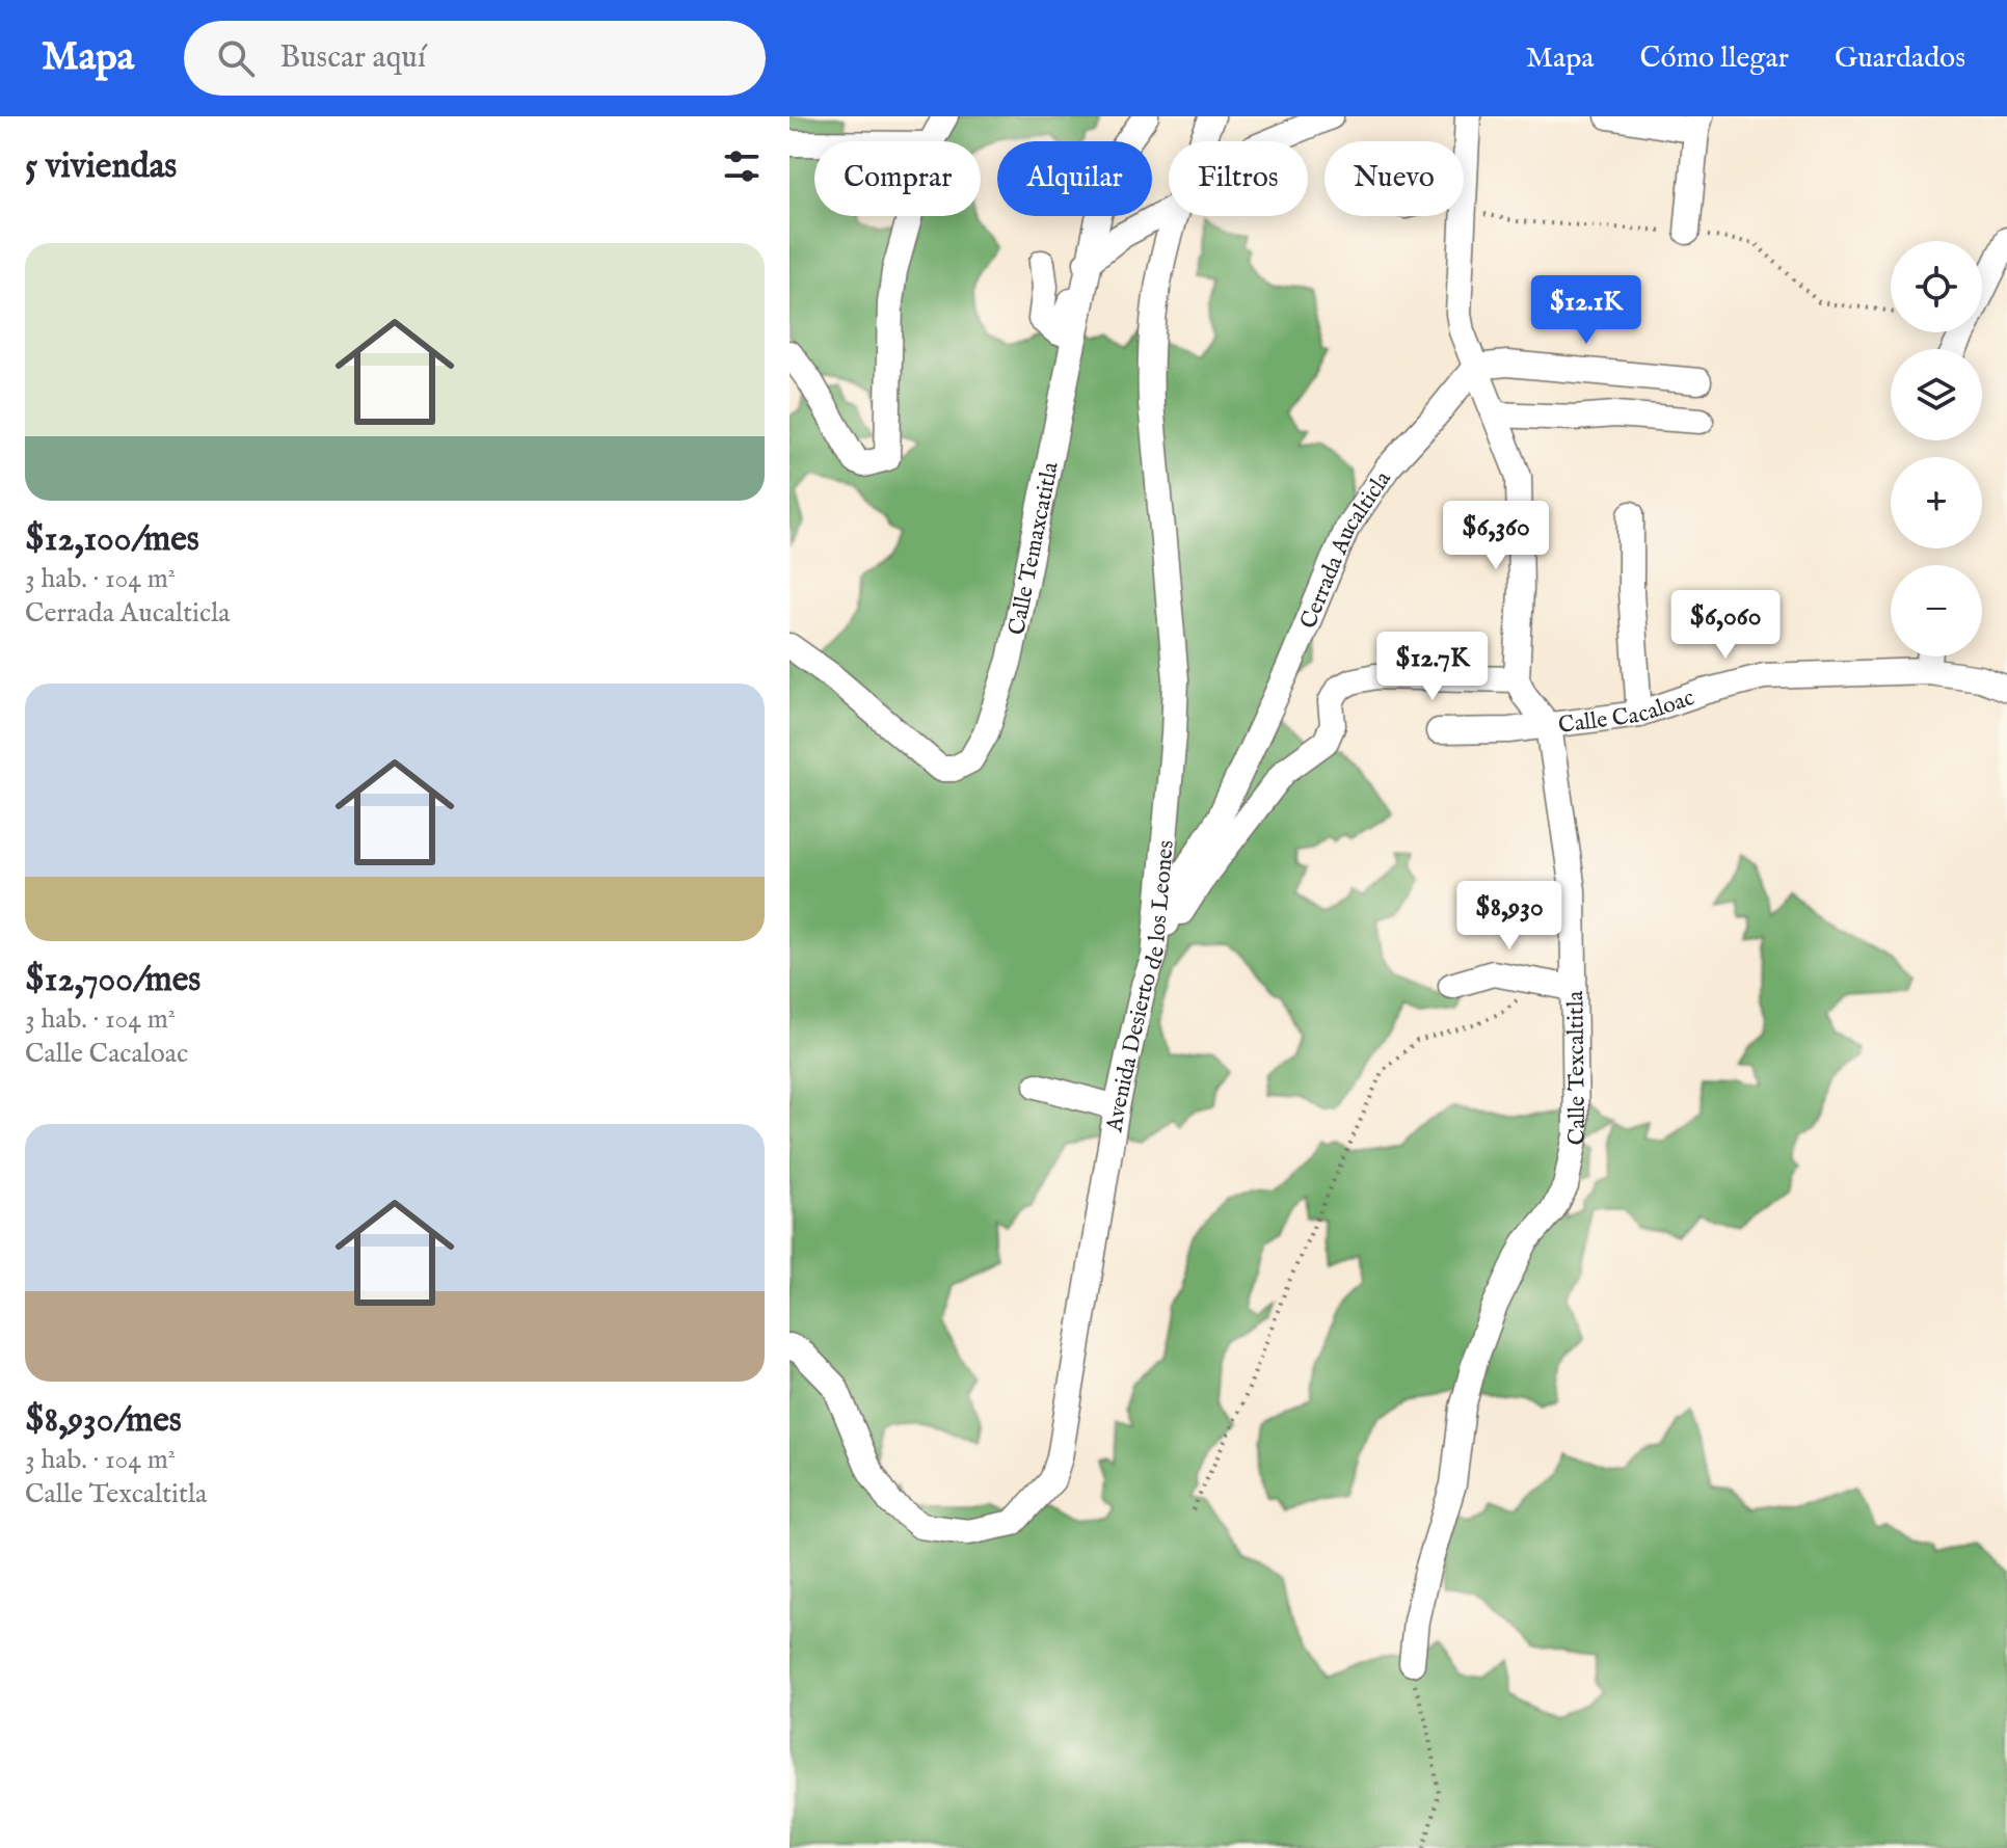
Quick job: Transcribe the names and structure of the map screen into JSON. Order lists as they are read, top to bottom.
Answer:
{
  "streets": {
    "street": [
      "Calle Temaxcatitla",
      "Cerrada Aucalticla",
      "Calle Cacaloac",
      "Avenida Desierto de los Leones",
      "Calle Texcaltitla"
    ]
  },
  "crossings": [
    ["Cerrada Aucalticla", "Avenida Desierto de los Leones"],
    ["Calle Cacaloac", "Calle Texcaltitla"]
  ],
  "page": {
    "header": "Mapa",
    "search": "Buscar aquí",
    "nav": ["Mapa", "Cómo llegar", "Guardados"],
    "heading": "5 viviendas",
    "chip": [
      "Comprar",
      "Alquilar",
      "Filtros",
      "Nuevo"
    ],
    "list": [
      {
        "name": "$12,100/mes",
        "note": "3 hab. · 104 m² · Cerrada Aucalticla"
      },
      {
        "name": "$12,700/mes",
        "note": "3 hab. · 104 m² · Calle Cacaloac"
      },
      {
        "name": "$8,930/mes",
        "note": "3 hab. · 104 m² · Calle Texcaltitla"
      }
    ],
    "map_buttons": ["+", "−"],
    "price": [
      "$12.1K",
      "$6,360",
      "$6,060",
      "$12.7K",
      "$8,930"
    ]
  }
}
